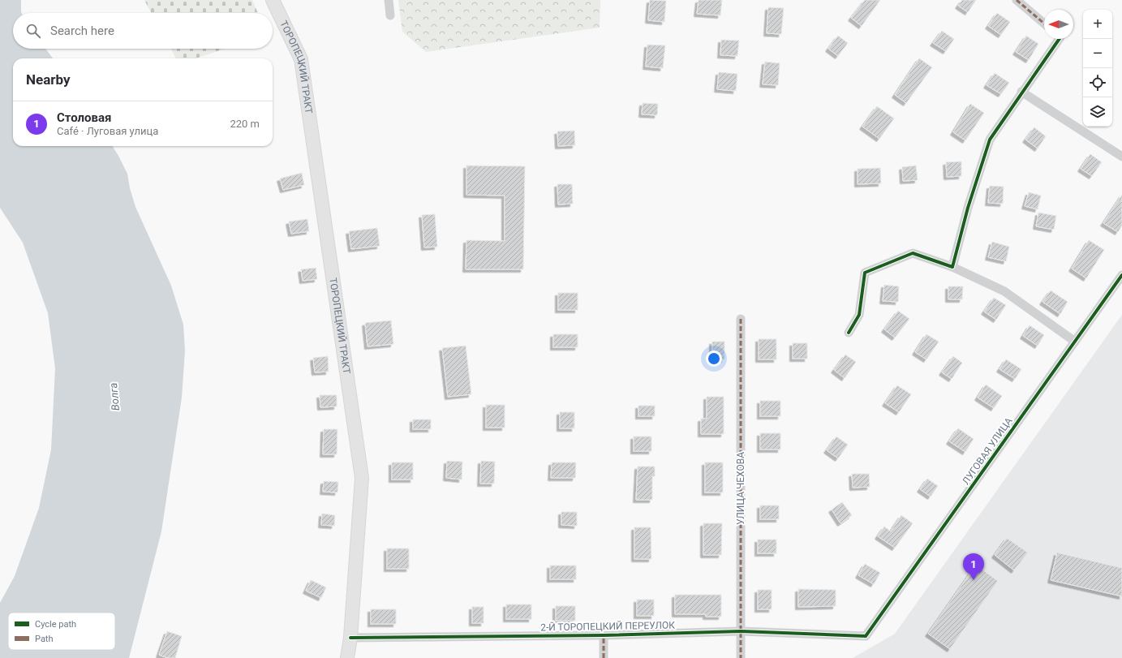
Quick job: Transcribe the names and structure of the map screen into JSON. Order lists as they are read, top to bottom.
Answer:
{
  "streets": {
    "main road": ["ТОРОПЕЦКИЙ ТРАКТ"],
    "street": ["ЛУГОВАЯ УЛИЦА", "УЛИЦА ЧЕХОВА", "2-Й ТОРОПЕЦКИЙ ПЕРЕУЛОК"]
  },
  "crossings": [
    ["ТОРОПЕЦКИЙ ТРАКТ", "2-Й ТОРОПЕЦКИЙ ПЕРЕУЛОК"],
    ["ЛУГОВАЯ УЛИЦА", "2-Й ТОРОПЕЦКИЙ ПЕРЕУЛОК"],
    ["УЛИЦА ЧЕХОВА", "2-Й ТОРОПЕЦКИЙ ПЕРЕУЛОК"]
  ],
  "water": ["Волга"],
  "legend": ["Cycle path", "Path"],
  "north": "left",
  "page": {
    "map_buttons": ["+", "−"],
    "search": "Search here",
    "heading": "Nearby",
    "list": [
      {
        "mark": "1",
        "name": "Столовая",
        "note": "Café · Луговая улица",
        "value": "220 m"
      }
    ],
    "pins": "1"
  }
}
